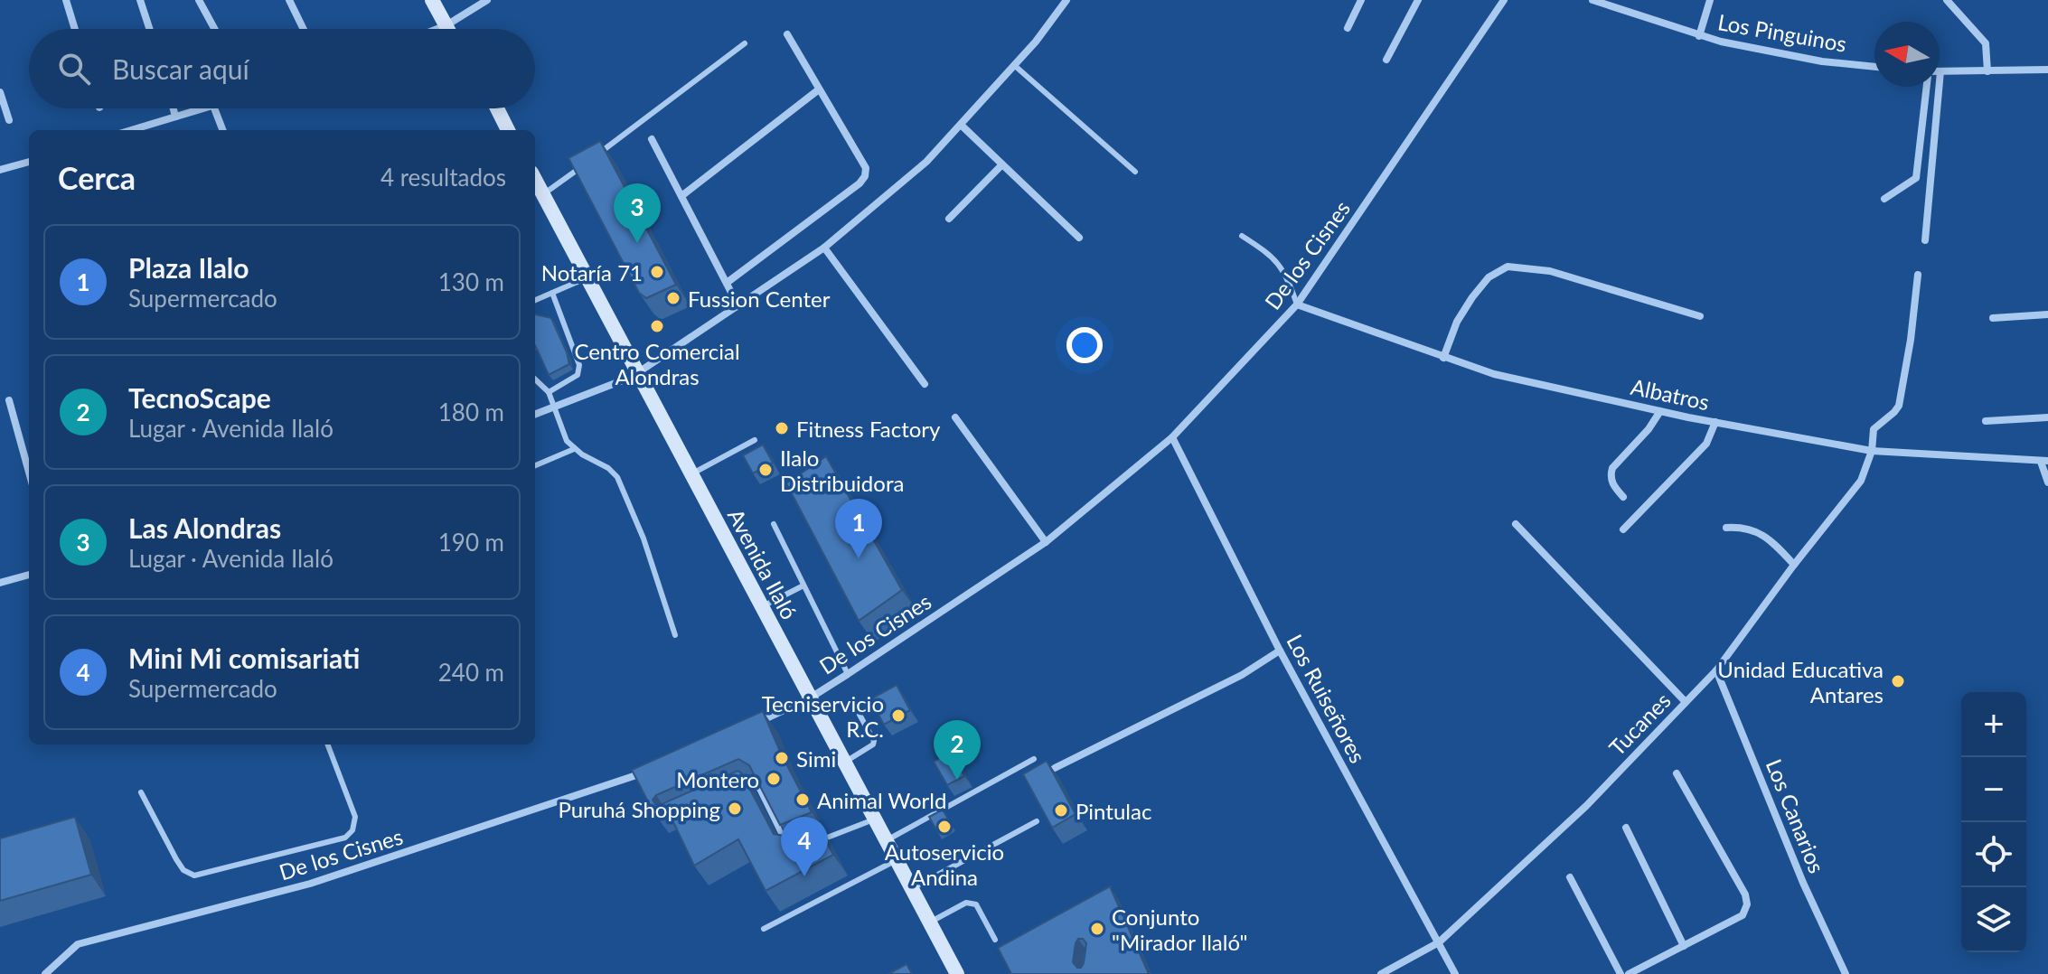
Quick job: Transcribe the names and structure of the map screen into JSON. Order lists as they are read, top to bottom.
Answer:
{
  "streets": {
    "main road": ["Avenida Ilaló"],
    "street": [
      "Los Pinguinos",
      "De los Cisnes",
      "Albatros",
      "Los Ruiseñores",
      "Tucanes",
      "Los Canarios"
    ]
  },
  "crossings": [
    ["De los Cisnes", "Albatros"],
    ["De los Cisnes", "Avenida Ilaló"],
    ["De los Cisnes", "Los Ruiseñores"],
    ["Albatros", "Tucanes"],
    ["Los Ruiseñores", "Tucanes"],
    ["Tucanes", "Los Canarios"]
  ],
  "places": [
    "Notaría 71",
    "Fussion Center",
    "Centro Comercial Alondras",
    "Fitness Factory",
    "Ilalo Distribuidora",
    "Unidad Educativa Antares",
    "Tecniservicio R.C.",
    "Simi",
    "Montero",
    "Animal World",
    "Puruhá Shopping",
    "Pintulac",
    "Autoservicio Andina",
    "Conjunto \"Mirador Ilaló\""
  ],
  "north": "left",
  "page": {
    "search": "Buscar aquí",
    "heading": ["Cerca", "4 resultados"],
    "pins": [
      "3",
      "1",
      "2",
      "4"
    ],
    "list": [
      {
        "mark": "1",
        "name": "Plaza Ilalo",
        "note": "Supermercado",
        "value": "130 m"
      },
      {
        "mark": "2",
        "name": "TecnoScape",
        "note": "Lugar · Avenida Ilaló",
        "value": "180 m"
      },
      {
        "mark": "3",
        "name": "Las Alondras",
        "note": "Lugar · Avenida Ilaló",
        "value": "190 m"
      },
      {
        "mark": "4",
        "name": "Mini Mi comisariati",
        "note": "Supermercado",
        "value": "240 m"
      }
    ],
    "map_buttons": ["+", "−"]
  }
}
